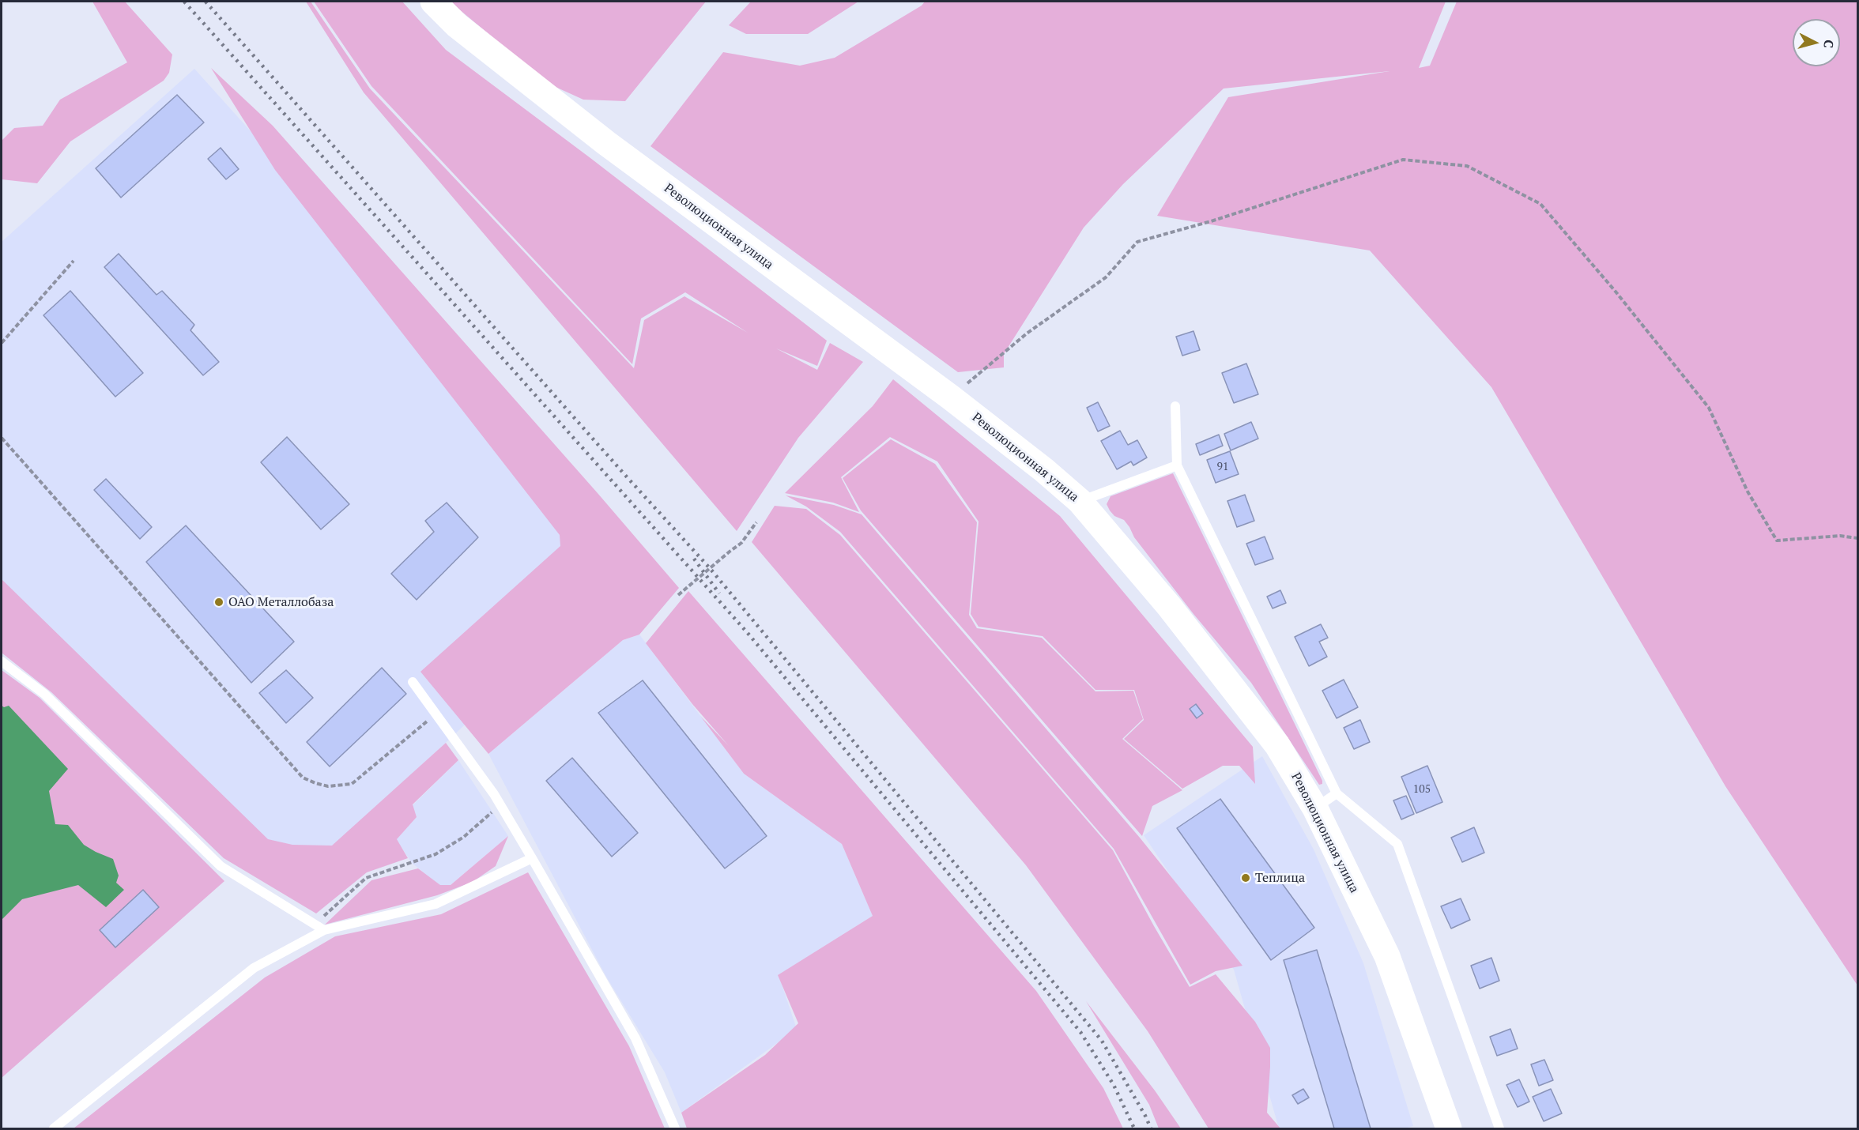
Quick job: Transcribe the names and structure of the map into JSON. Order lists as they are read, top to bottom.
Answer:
{
  "streets": {
    "street": ["Революционная улица"]
  },
  "places": ["ОАО Металлобаза", "Теплица"],
  "house_numbers": ["91", "105"],
  "north": "right"
}
